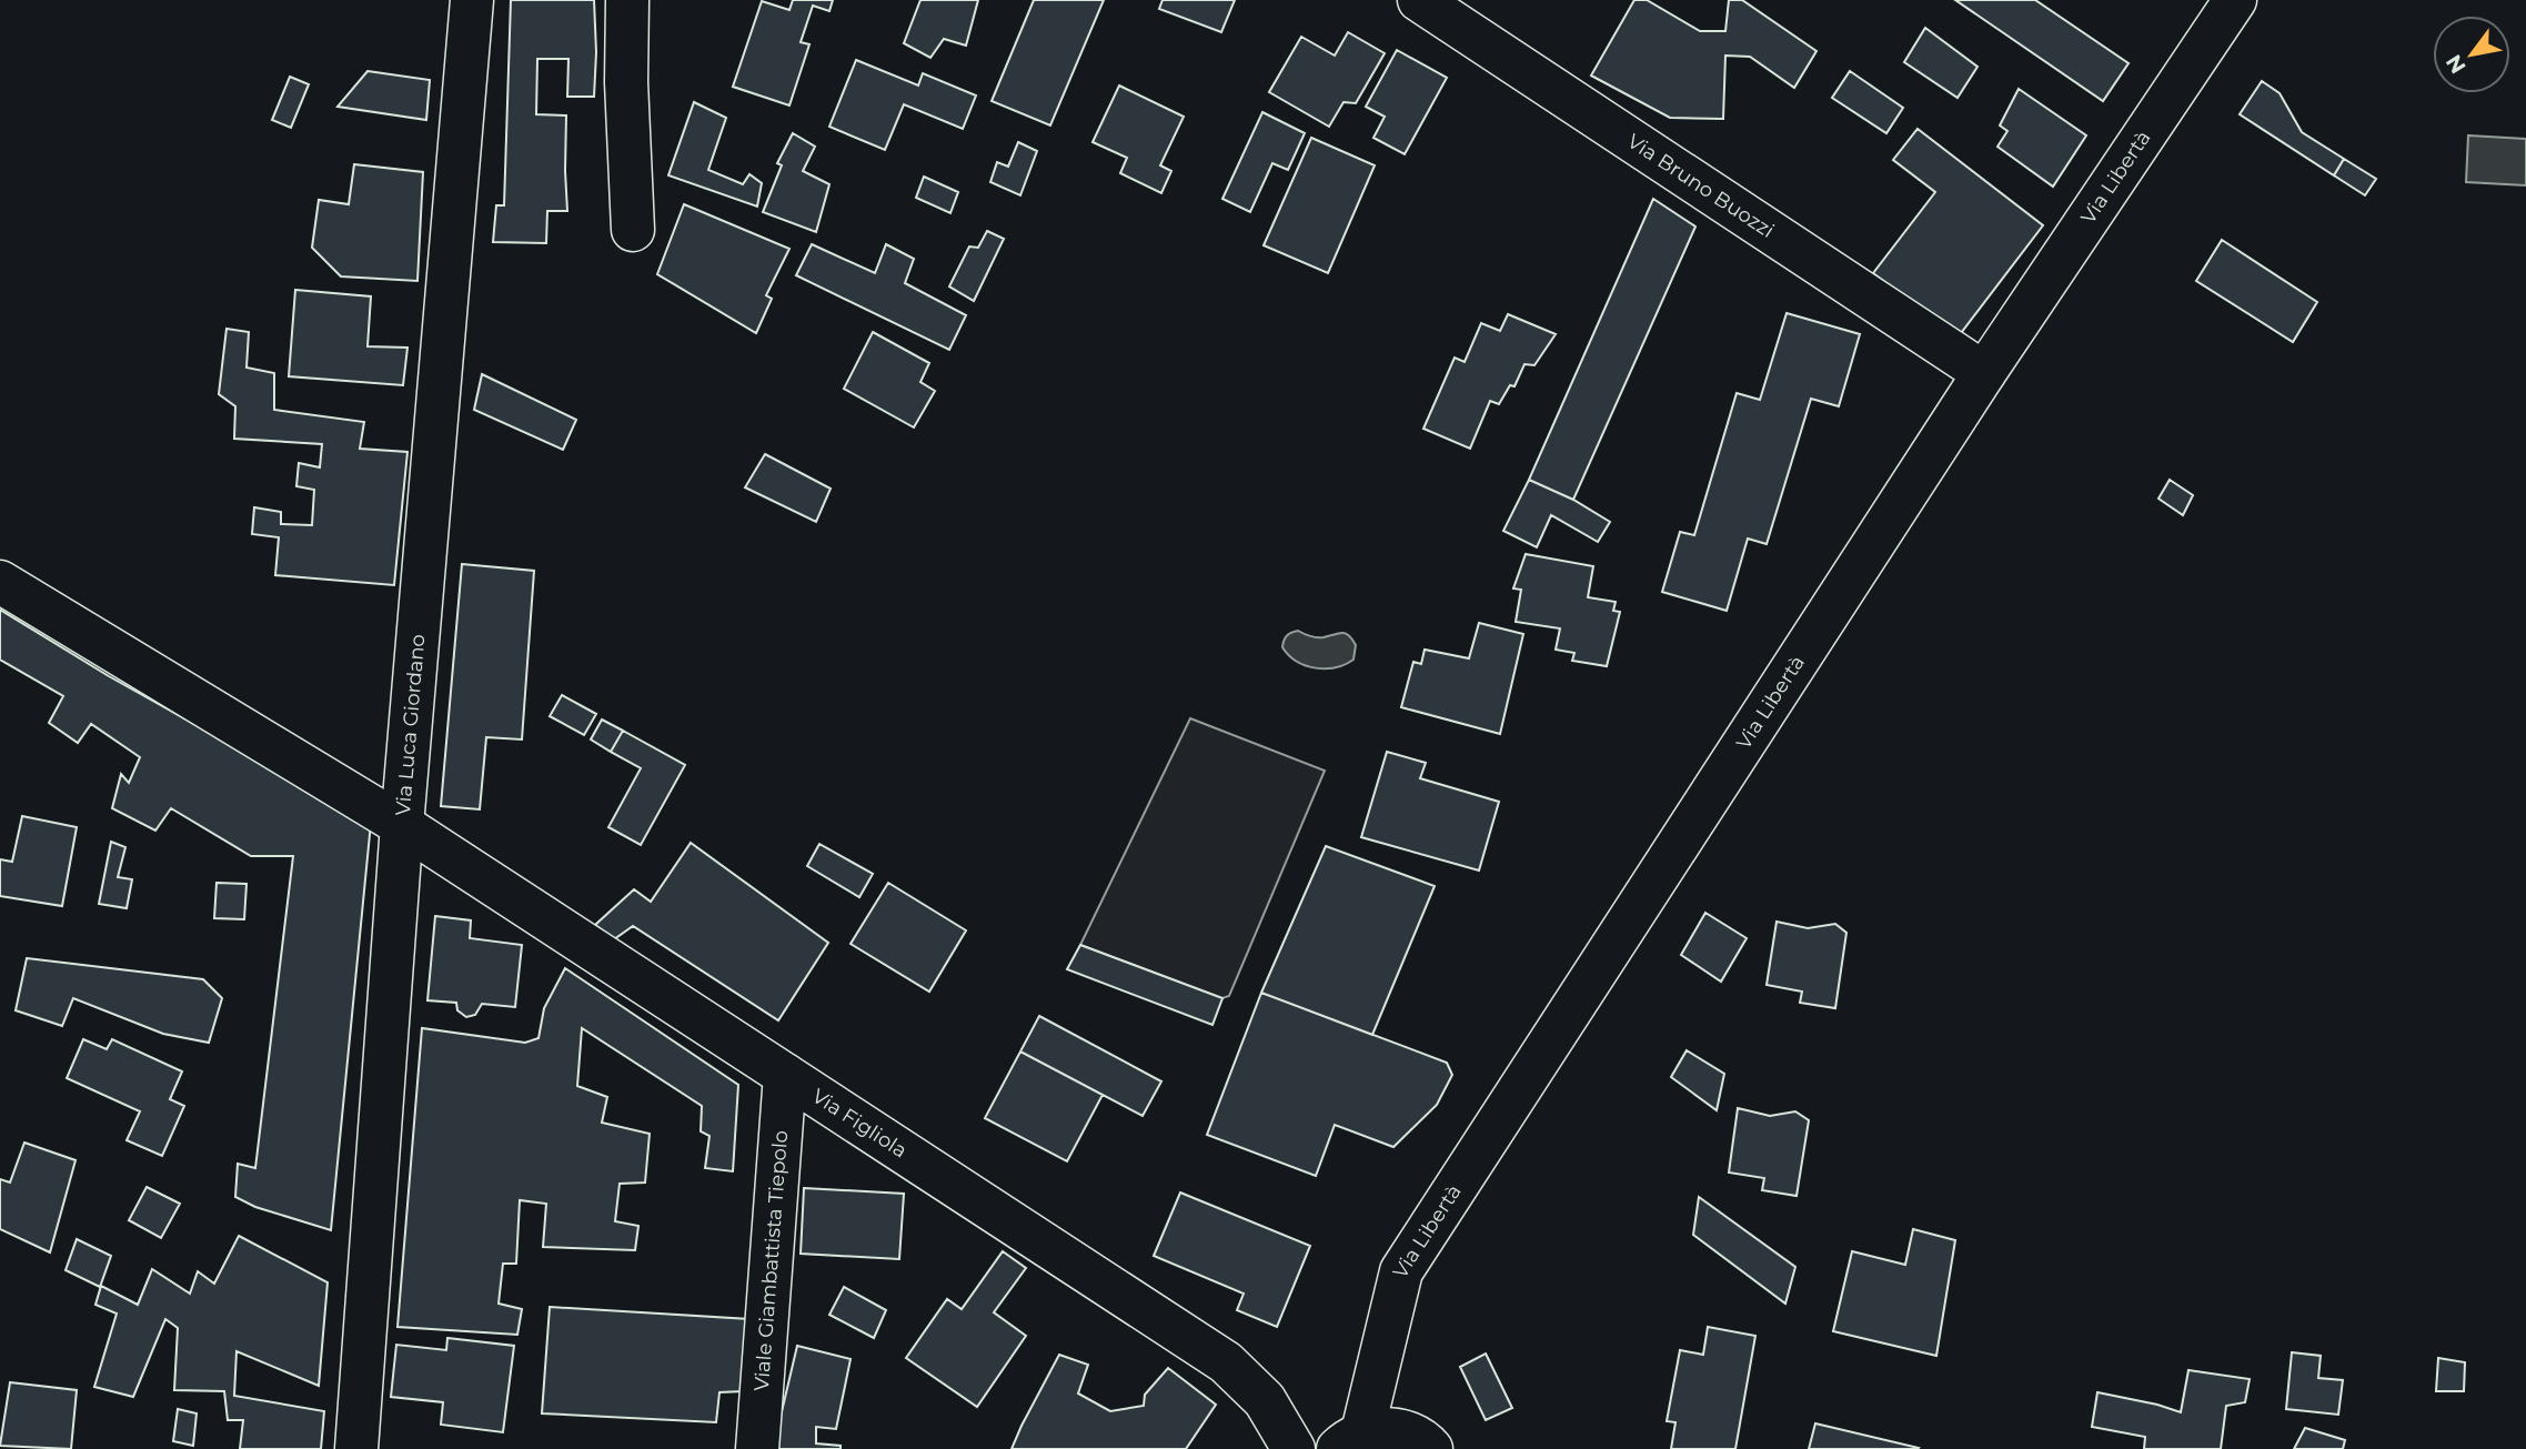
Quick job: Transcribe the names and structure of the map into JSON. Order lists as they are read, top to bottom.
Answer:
{
  "streets": {
    "street": [
      "Via Libertà",
      "Via Bruno Buozzi",
      "Via Luca Giordano",
      "Via Figliola",
      "Viale Giambattista Tiepolo"
    ]
  },
  "crossings": [
    ["Via Libertà", "Via Bruno Buozzi"],
    ["Via Luca Giordano", "Via Figliola"],
    ["Via Figliola", "Viale Giambattista Tiepolo"]
  ],
  "north": "bottom left"
}
